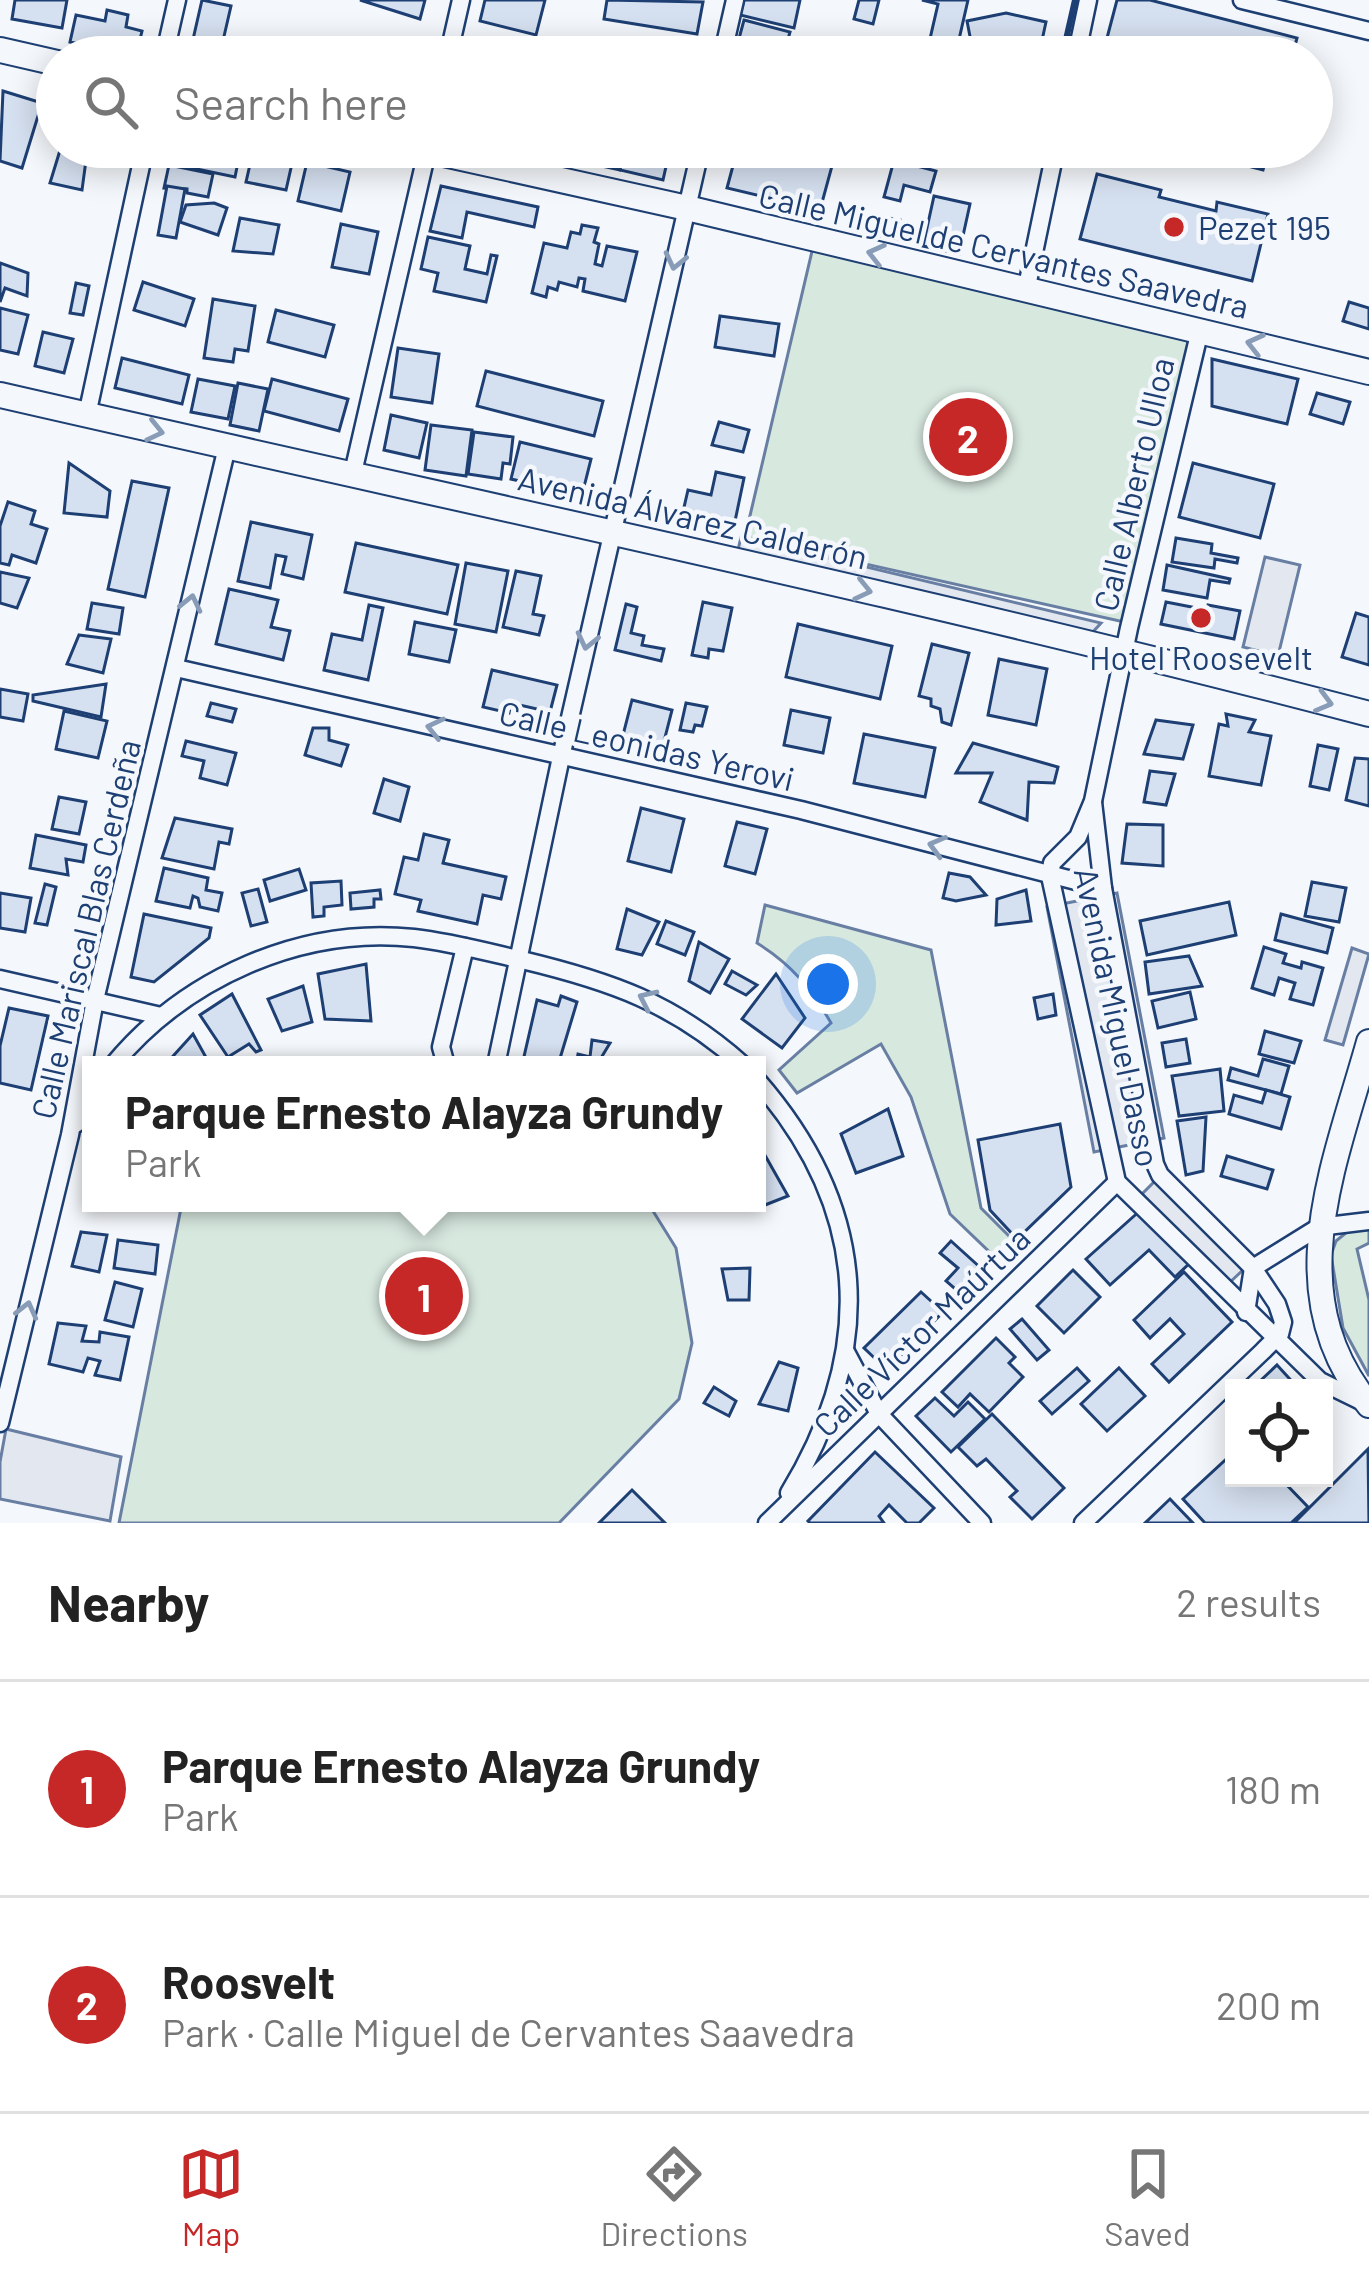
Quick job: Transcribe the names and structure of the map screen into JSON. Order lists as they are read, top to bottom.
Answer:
{
  "streets": {
    "street": [
      "Calle Miguel de Cervantes Saavedra",
      "Calle Alberto Ulloa",
      "Avenida Álvarez Calderón",
      "Calle Leonidas Yerovi",
      "Calle Mariscal Blas Cerdeña",
      "Avenida Miguel Dasso",
      "Calle Víctor Maúrtua"
    ]
  },
  "crossings": [
    ["Calle Miguel de Cervantes Saavedra", "Calle Alberto Ulloa"],
    ["Calle Alberto Ulloa", "Avenida Álvarez Calderón"],
    ["Calle Alberto Ulloa", "Avenida Miguel Dasso"],
    ["Avenida Álvarez Calderón", "Calle Mariscal Blas Cerdeña"],
    ["Avenida Álvarez Calderón", "Avenida Miguel Dasso"],
    ["Calle Leonidas Yerovi", "Calle Mariscal Blas Cerdeña"],
    ["Calle Leonidas Yerovi", "Avenida Miguel Dasso"],
    ["Avenida Miguel Dasso", "Calle Víctor Maúrtua"]
  ],
  "one_way": [
    "Calle Miguel de Cervantes Saavedra",
    "Avenida Álvarez Calderón",
    "Calle Leonidas Yerovi",
    "Calle Mariscal Blas Cerdeña"
  ],
  "places": ["Pezet 195", "Hotel Roosevelt"],
  "page": {
    "search": "Search here",
    "pins": ["2", "1"],
    "popup": ["Parque Ernesto Alayza Grundy", "Park"],
    "heading": ["Nearby", "2 results"],
    "list": [
      {
        "mark": "1",
        "name": "Parque Ernesto Alayza Grundy",
        "note": "Park",
        "value": "180 m"
      },
      {
        "mark": "2",
        "name": "Roosvelt",
        "note": "Park · Calle Miguel de Cervantes Saavedra",
        "value": "200 m"
      }
    ],
    "nav": ["Map", "Directions", "Saved"]
  }
}
